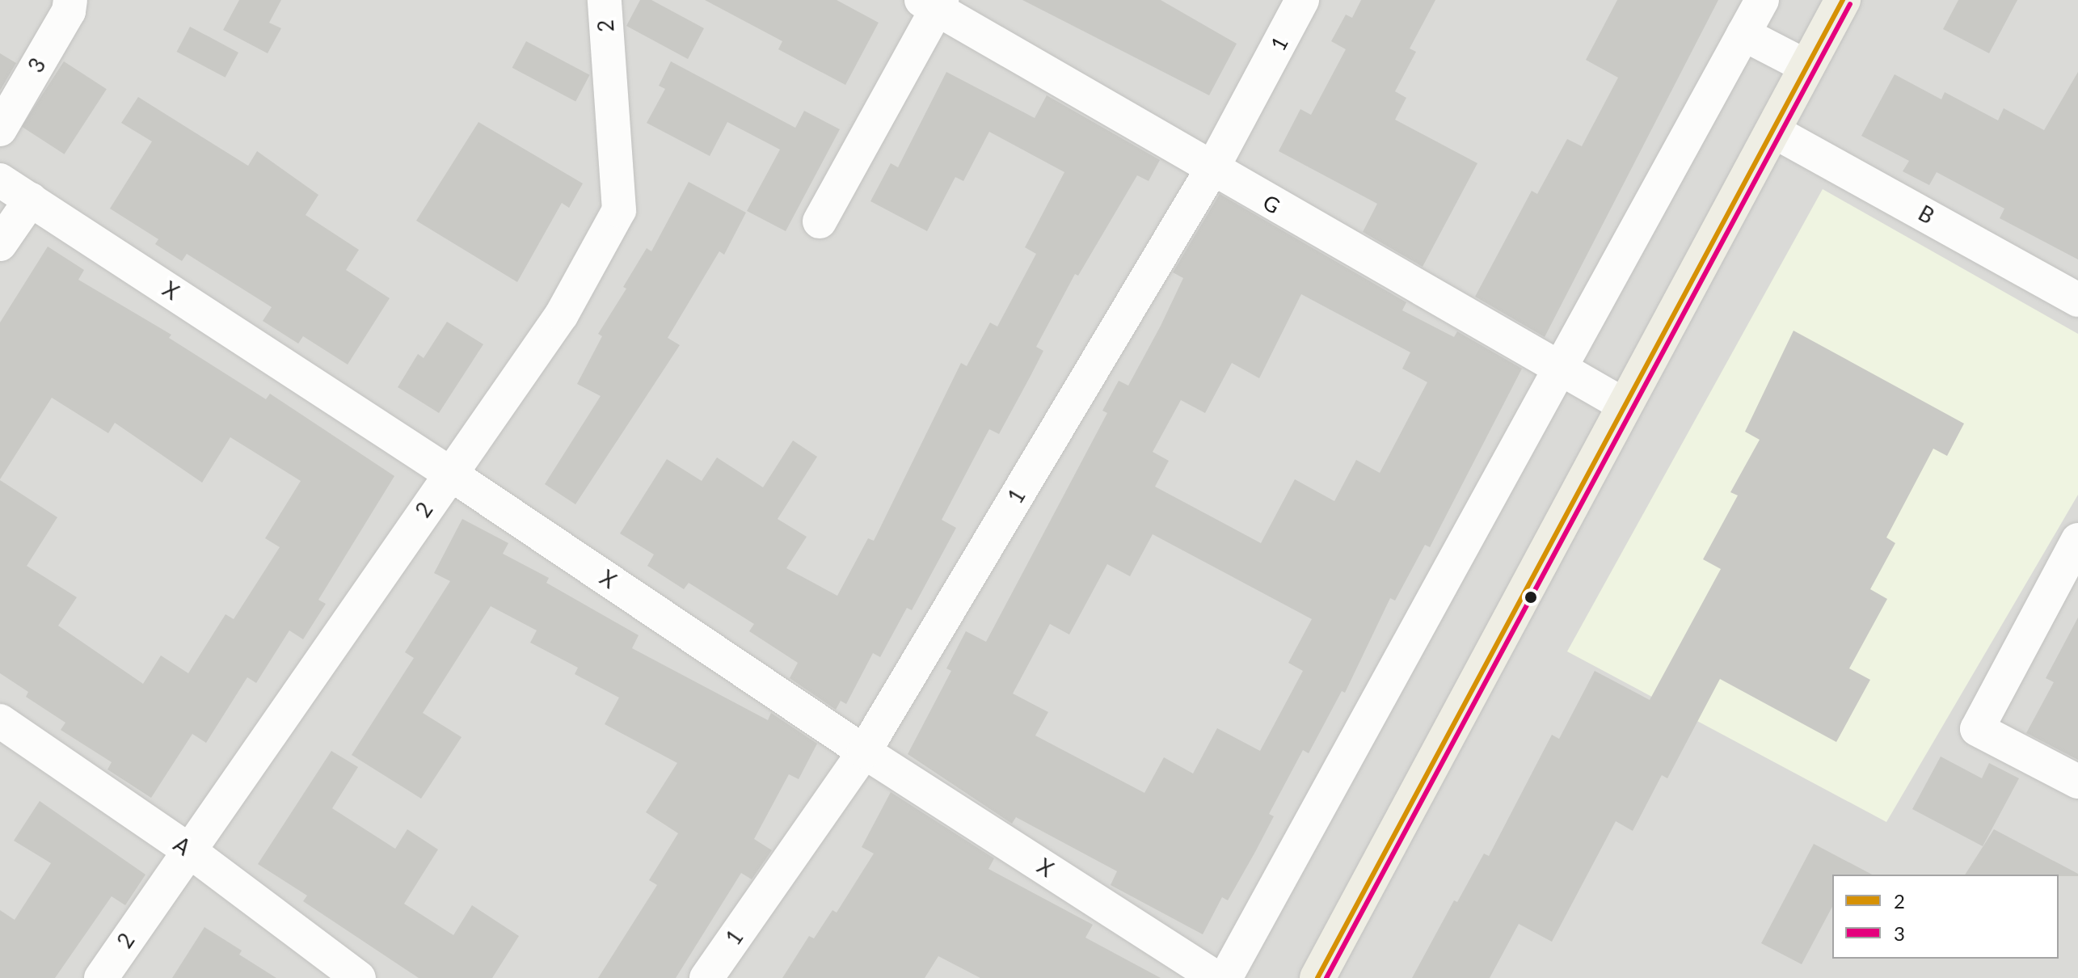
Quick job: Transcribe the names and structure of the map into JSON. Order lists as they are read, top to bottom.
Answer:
{
  "streets": {
    "street": [
      "2",
      "1",
      "3",
      "G",
      "B",
      "X",
      "A"
    ]
  },
  "crossings": [
    ["2", "X"],
    ["2", "A"],
    ["1", "G"],
    ["1", "X"]
  ],
  "lines": ["transit line 2", "transit line 3"],
  "legend": ["2", "3"]
}
